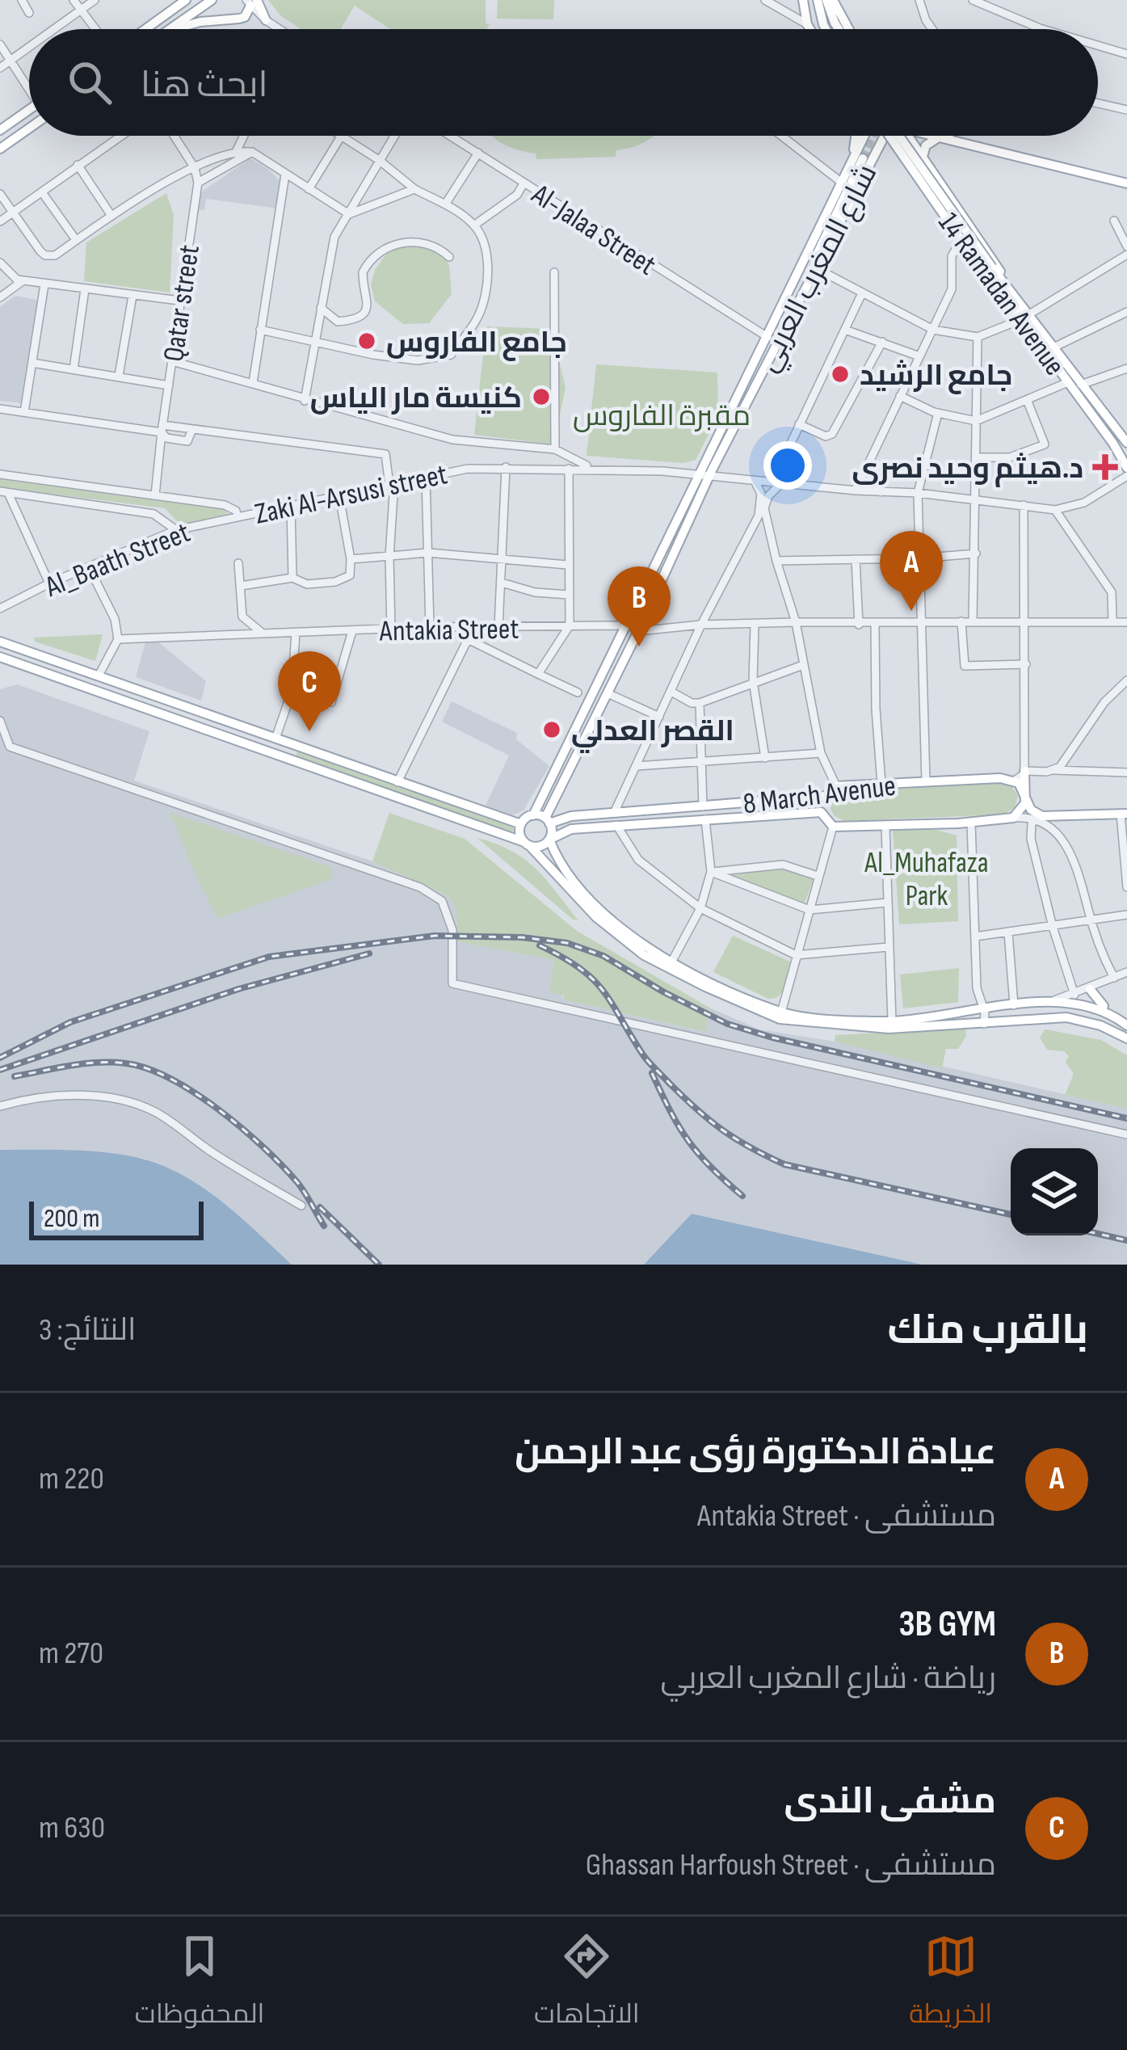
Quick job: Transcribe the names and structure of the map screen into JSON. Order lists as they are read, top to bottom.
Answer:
{
  "streets": {
    "main road": ["شارع المغرب العربي", "14 Ramadan Avenue", "8 March Avenue"],
    "street": [
      "Al-Jalaa Street",
      "Qatar street",
      "Zaki Al-Arsusi street",
      "Al_Baath Street",
      "Antakia Street"
    ]
  },
  "crossings": [
    ["شارع المغرب العربي", "Zaki Al-Arsusi street"],
    ["شارع المغرب العربي", "8 March Avenue"],
    ["Qatar street", "Zaki Al-Arsusi street"],
    ["Zaki Al-Arsusi street", "Al_Baath Street"]
  ],
  "parks": ["مقبرة الفاروس", "Al_Muhafaza Park"],
  "places": {
    "other": [
      "جامع الفاروس",
      "جامع الرشيد",
      "كنيسة مار الياس",
      "القصر العدلي"
    ],
    "health": ["د.هيثم وحيد نصرى"]
  },
  "scale_bar": "200 m",
  "page": {
    "search": "ابحث هنا",
    "pins": ["A", "B", "C"],
    "scale": "200 m",
    "heading": ["بالقرب منك", "النتائج: 3"],
    "list": [
      {
        "mark": "A",
        "name": "عيادة الدكتورة رؤى عبد الرحمن",
        "note": "مستشفى · Antakia Street",
        "value": "220 m"
      },
      {
        "mark": "B",
        "name": "3B GYM",
        "note": "رياضة · شارع المغرب العربي",
        "value": "270 m"
      },
      {
        "mark": "C",
        "name": "مشفى الندى",
        "note": "مستشفى · Ghassan Harfoush Street",
        "value": "630 m"
      }
    ],
    "nav": ["الخريطة", "الاتجاهات", "المحفوظات"]
  }
}
